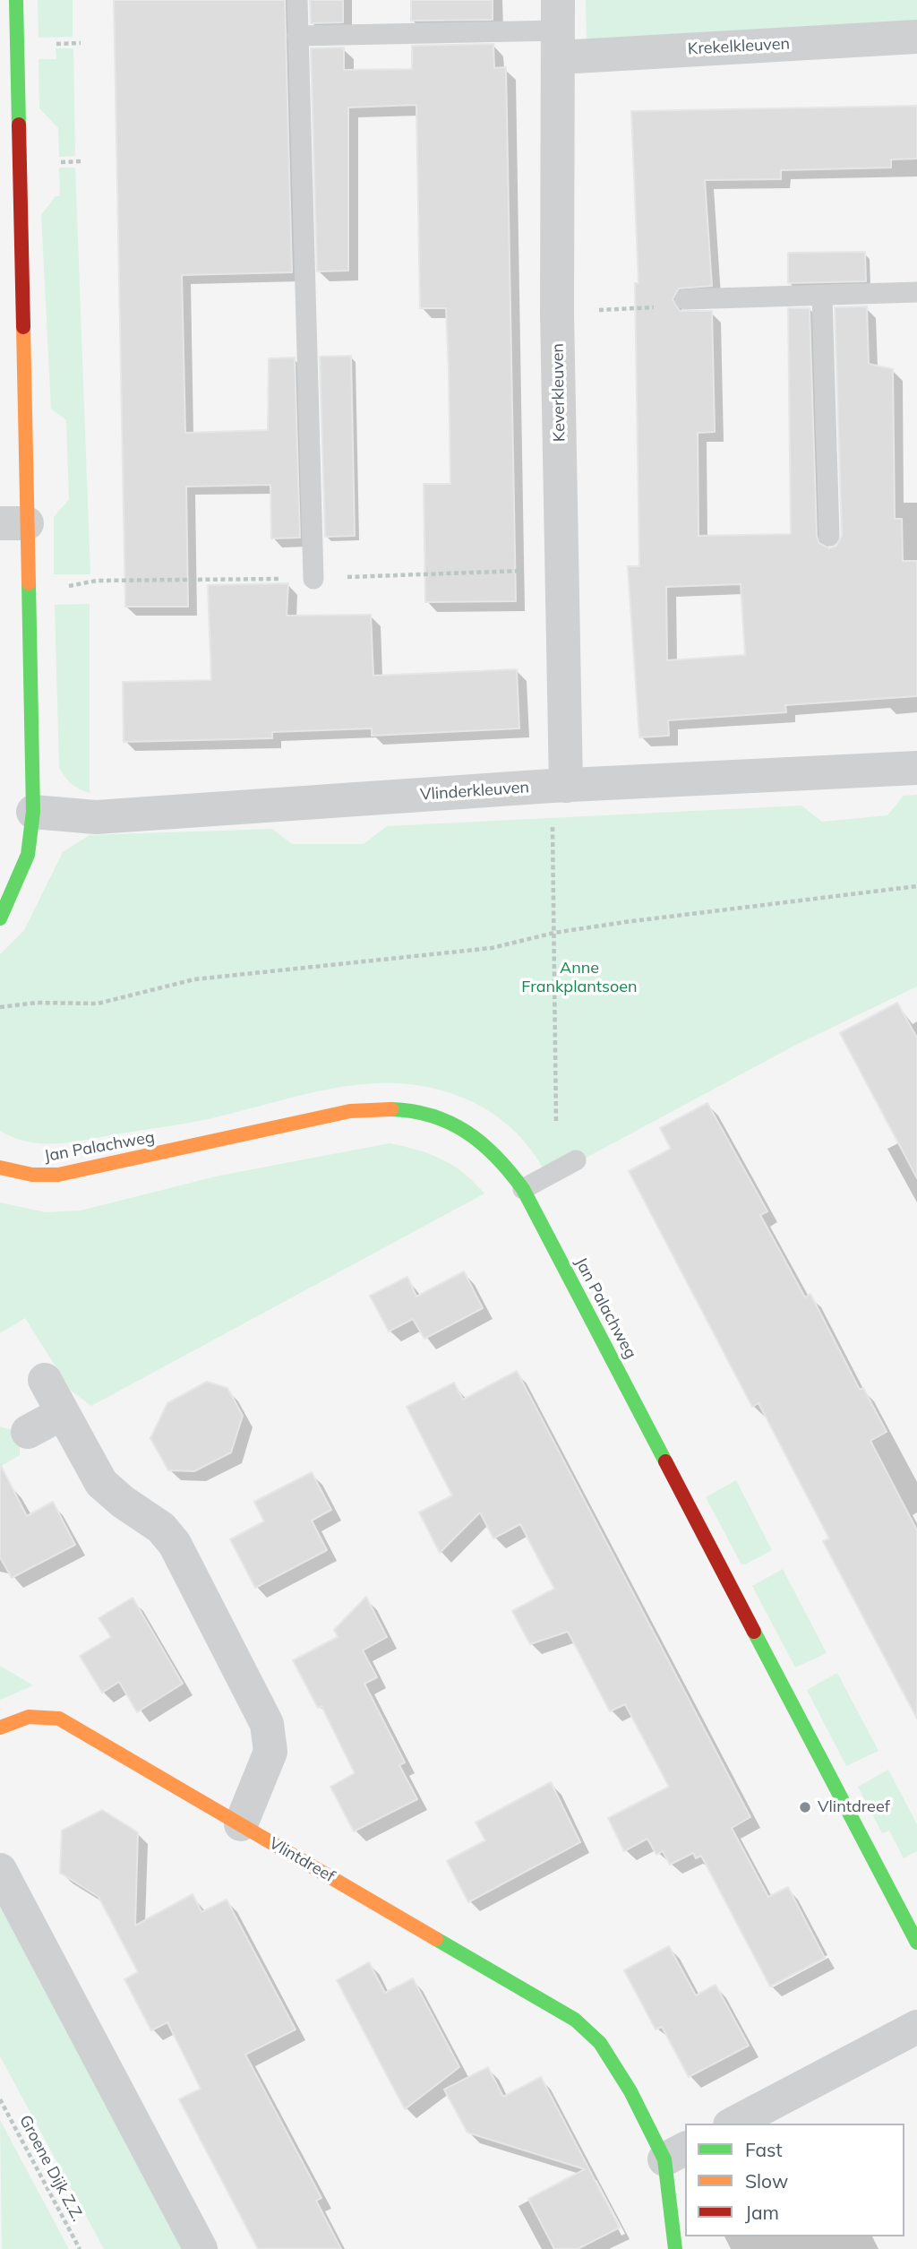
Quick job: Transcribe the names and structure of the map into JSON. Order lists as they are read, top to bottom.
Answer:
{
  "streets": {
    "street": [
      "Krekelkleuven",
      "Keverkleuven",
      "Vlinderkleuven",
      "Jan Palachweg",
      "Vlintdreef"
    ],
    "path": ["Groene Dijk Z.Z."]
  },
  "crossings": [
    ["Krekelkleuven", "Keverkleuven"],
    ["Keverkleuven", "Vlinderkleuven"]
  ],
  "parks": ["Anne Frankplantsoen"],
  "places": ["Vlintdreef"],
  "legend": ["Fast", "Slow", "Jam"]
}
